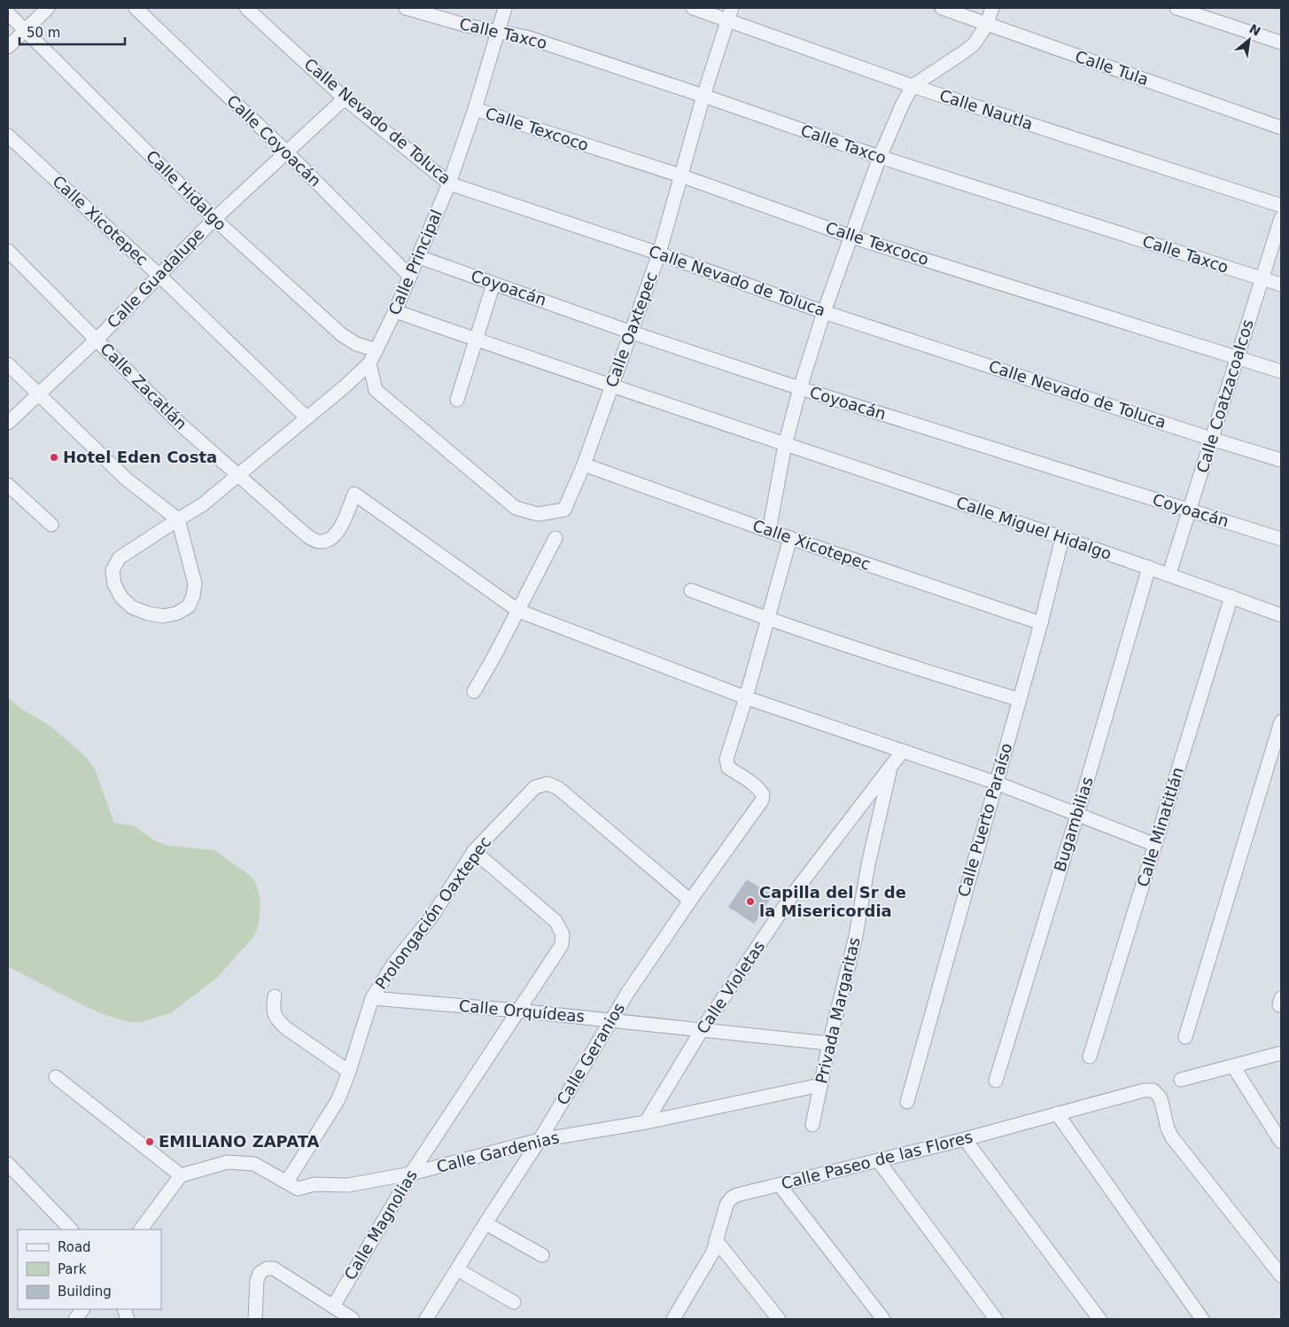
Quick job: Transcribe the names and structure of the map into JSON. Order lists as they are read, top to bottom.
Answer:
{
  "streets": {
    "street": [
      "Calle Taxco",
      "Calle Tula",
      "Calle Nautla",
      "Calle Nevado de Toluca",
      "Calle Texcoco",
      "Calle Coyoacán",
      "Calle Hidalgo",
      "Calle Xicotepec",
      "Calle Principal",
      "Calle Guadalupe",
      "Coyoacán",
      "Calle Oaxtepec",
      "Calle Zacatlán",
      "Calle Coatzacoalcos",
      "Calle Miguel Hidalgo",
      "Calle Puerto Paraíso",
      "Bugambilias",
      "Calle Minatitlán",
      "Prolongación Oaxtepec",
      "Calle Violetas",
      "Privada Margaritas",
      "Calle Orquídeas",
      "Calle Geranios",
      "Calle Gardenias",
      "Calle Paseo de las Flores",
      "Calle Magnolias"
    ]
  },
  "crossings": [
    ["Calle Taxco", "Calle Principal"],
    ["Calle Taxco", "Calle Oaxtepec"],
    ["Calle Taxco", "Calle Coatzacoalcos"],
    ["Calle Nautla", "Calle Oaxtepec"],
    ["Calle Nevado de Toluca", "Calle Principal"],
    ["Calle Nevado de Toluca", "Calle Guadalupe"],
    ["Calle Nevado de Toluca", "Calle Oaxtepec"],
    ["Calle Nevado de Toluca", "Calle Coatzacoalcos"],
    ["Calle Texcoco", "Calle Principal"],
    ["Calle Texcoco", "Calle Oaxtepec"],
    ["Calle Texcoco", "Calle Coatzacoalcos"],
    ["Calle Coyoacán", "Calle Principal"],
    ["Calle Coyoacán", "Calle Guadalupe"],
    ["Calle Hidalgo", "Calle Principal"],
    ["Calle Hidalgo", "Calle Guadalupe"],
    ["Calle Xicotepec", "Calle Principal"],
    ["Calle Xicotepec", "Calle Guadalupe"],
    ["Calle Xicotepec", "Calle Oaxtepec"],
    ["Calle Xicotepec", "Calle Puerto Paraíso"],
    ["Calle Principal", "Coyoacán"],
    ["Calle Principal", "Calle Oaxtepec"],
    ["Calle Principal", "Calle Zacatlán"],
    ["Calle Guadalupe", "Calle Zacatlán"],
    ["Coyoacán", "Calle Oaxtepec"],
    ["Coyoacán", "Calle Coatzacoalcos"],
    ["Calle Oaxtepec", "Calle Miguel Hidalgo"],
    ["Calle Coatzacoalcos", "Calle Miguel Hidalgo"],
    ["Calle Miguel Hidalgo", "Calle Puerto Paraíso"],
    ["Calle Miguel Hidalgo", "Bugambilias"],
    ["Calle Miguel Hidalgo", "Calle Minatitlán"],
    ["Prolongación Oaxtepec", "Calle Orquídeas"],
    ["Prolongación Oaxtepec", "Calle Geranios"],
    ["Prolongación Oaxtepec", "Calle Gardenias"],
    ["Prolongación Oaxtepec", "Calle Magnolias"],
    ["Calle Violetas", "Privada Margaritas"],
    ["Calle Violetas", "Calle Orquídeas"],
    ["Calle Violetas", "Calle Gardenias"],
    ["Privada Margaritas", "Calle Orquídeas"],
    ["Privada Margaritas", "Calle Gardenias"],
    ["Calle Orquídeas", "Calle Geranios"],
    ["Calle Orquídeas", "Calle Magnolias"],
    ["Calle Geranios", "Calle Gardenias"],
    ["Calle Gardenias", "Calle Magnolias"]
  ],
  "places": ["Hotel Eden Costa", "Capilla del Sr de la Misericordia", "EMILIANO ZAPATA"],
  "legend": ["Road", "Park", "Building"],
  "scale_bar": "50 m",
  "north": "top right"
}
